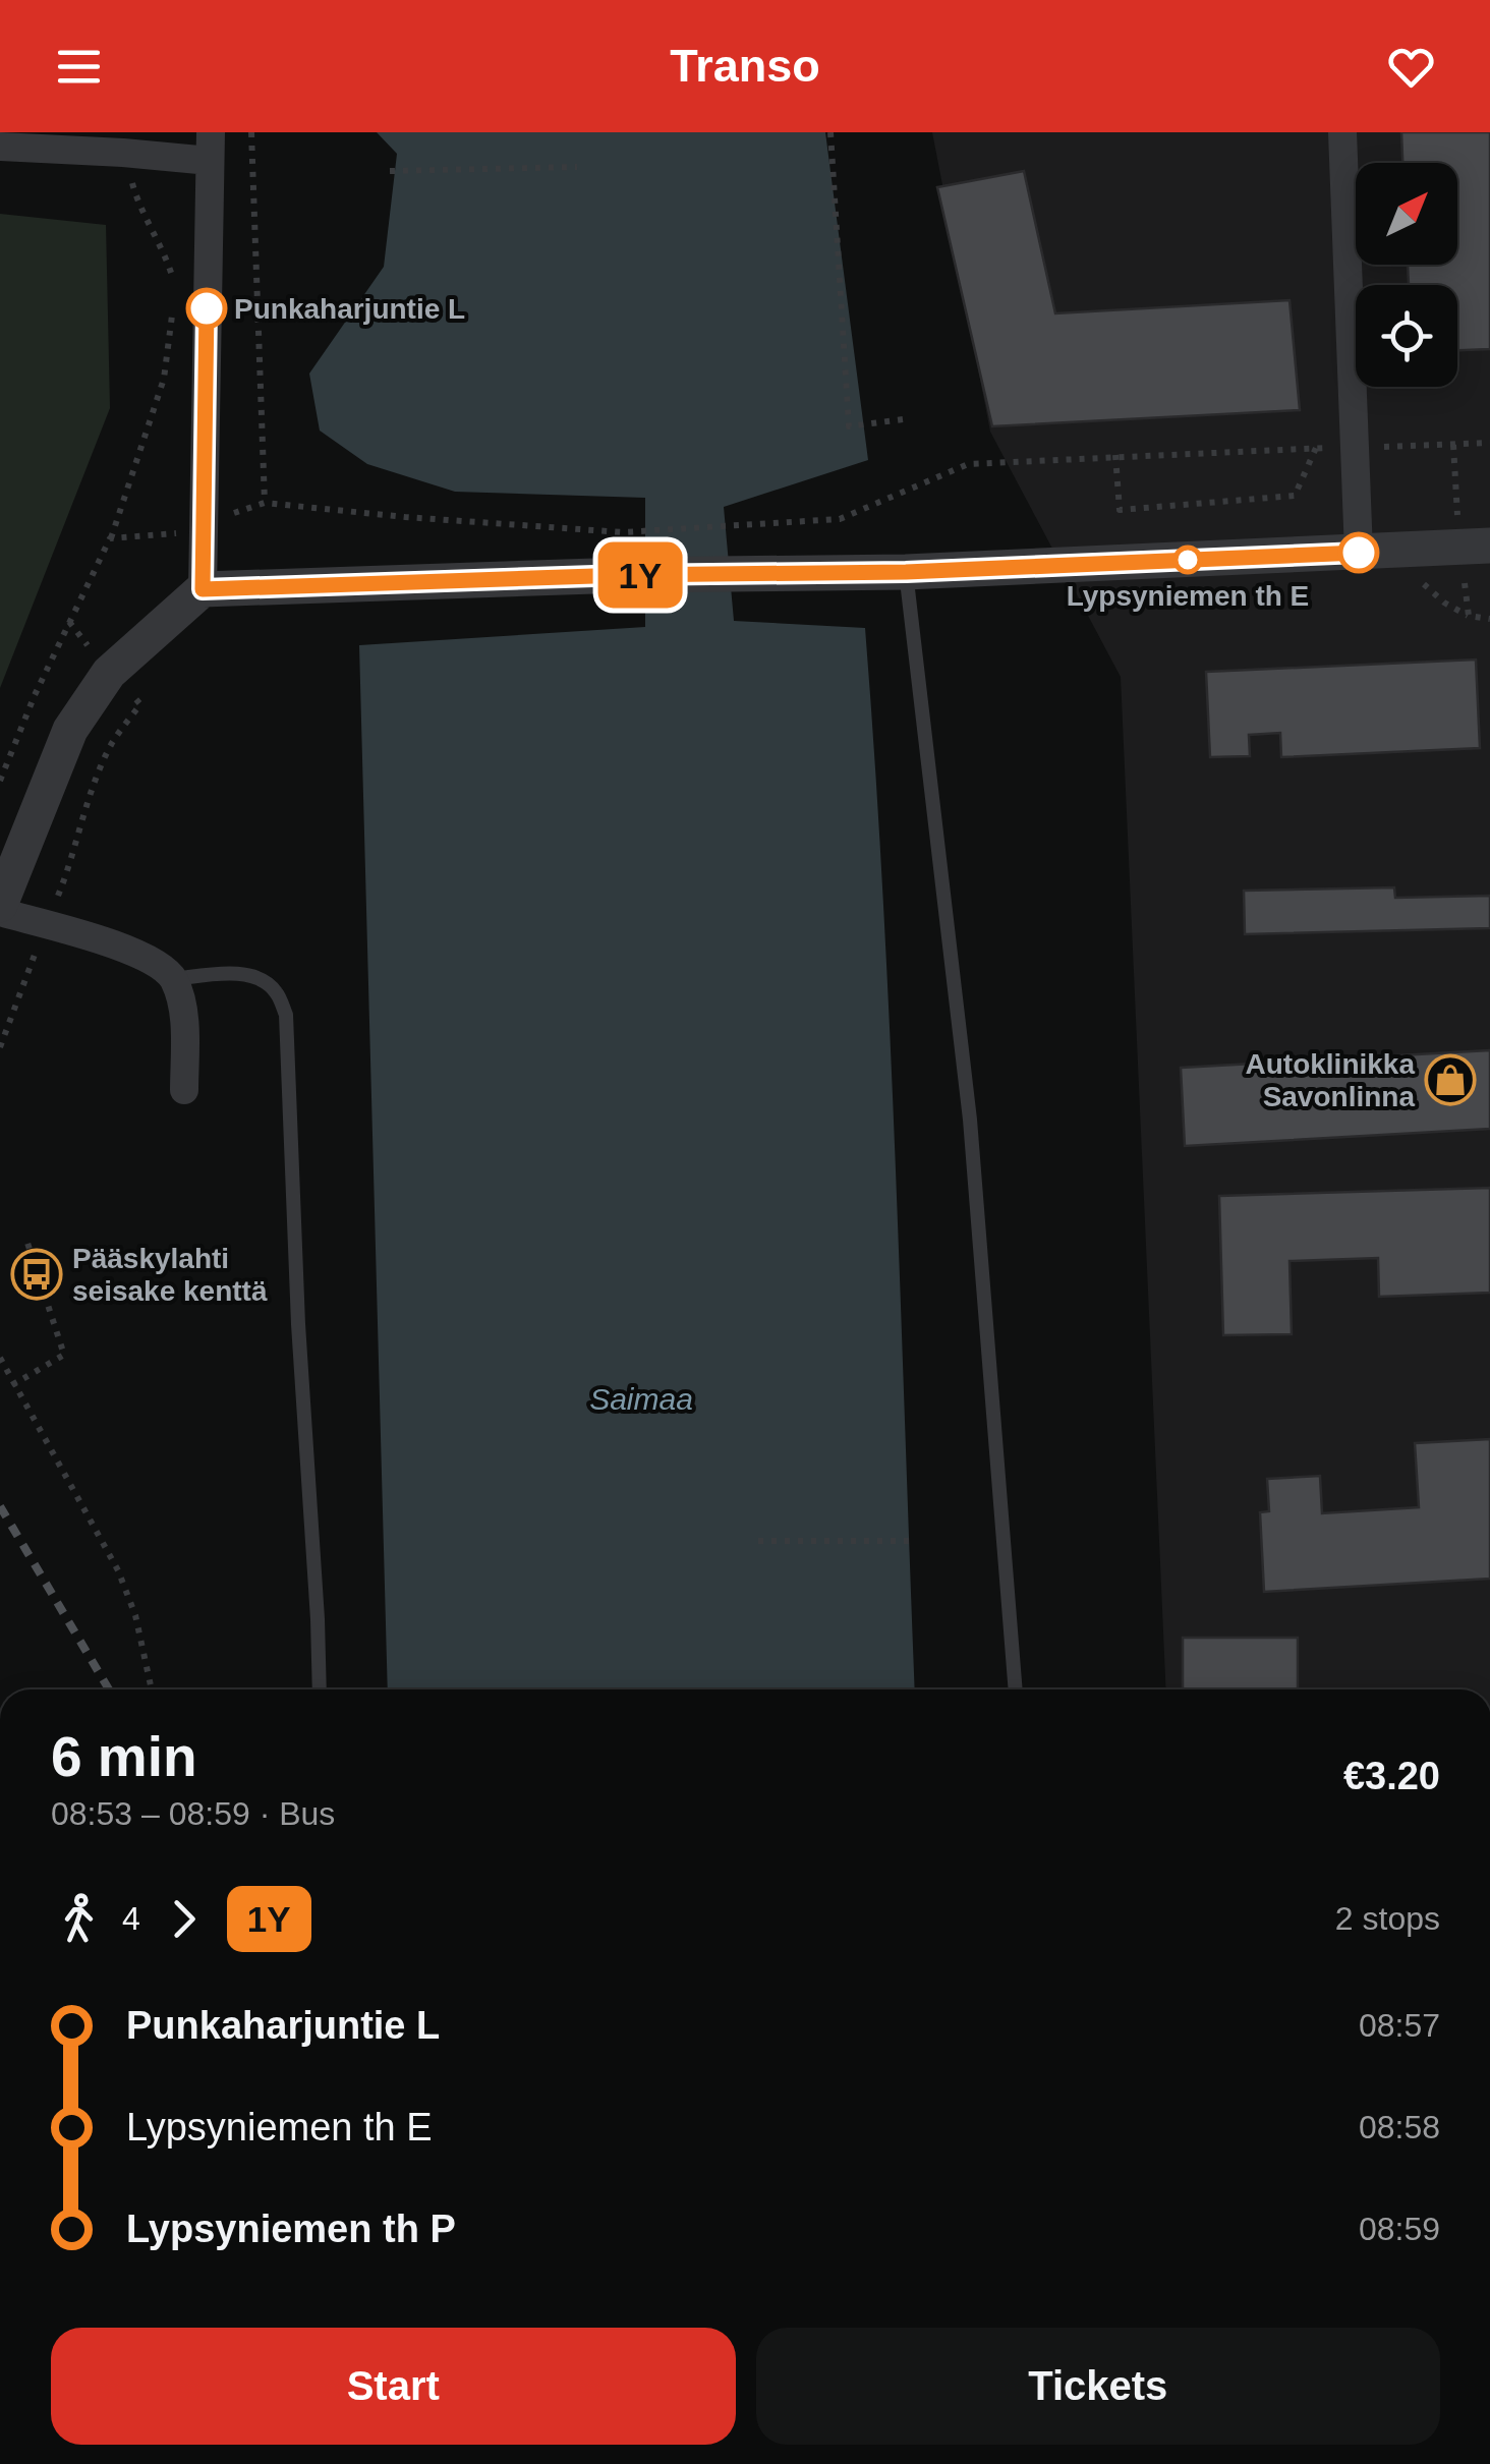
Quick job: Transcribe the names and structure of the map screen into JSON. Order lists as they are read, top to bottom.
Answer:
{
  "water": ["Saimaa"],
  "places": {
    "other": ["Punkaharjuntie L", "Lypsyniemen th E"],
    "shop": ["Autoklinikka Savonlinna"],
    "bus stop": ["Pääskylahti seisake kenttä"]
  },
  "lines": ["bus line 1Y"],
  "north": "top right",
  "page": {
    "header": "Transo",
    "on_map": "1Y",
    "heading": ["6 min", "08:53 – 08:59 · Bus", "€3.20"],
    "legs": ["4", "1Y", "2 stops"],
    "list": [
      {
        "name": "Punkaharjuntie L",
        "value": "08:57"
      },
      {
        "name": "Lypsyniemen th E",
        "value": "08:58"
      },
      {
        "name": "Lypsyniemen th P",
        "value": "08:59"
      }
    ],
    "buttons": ["Start", "Tickets"]
  }
}
